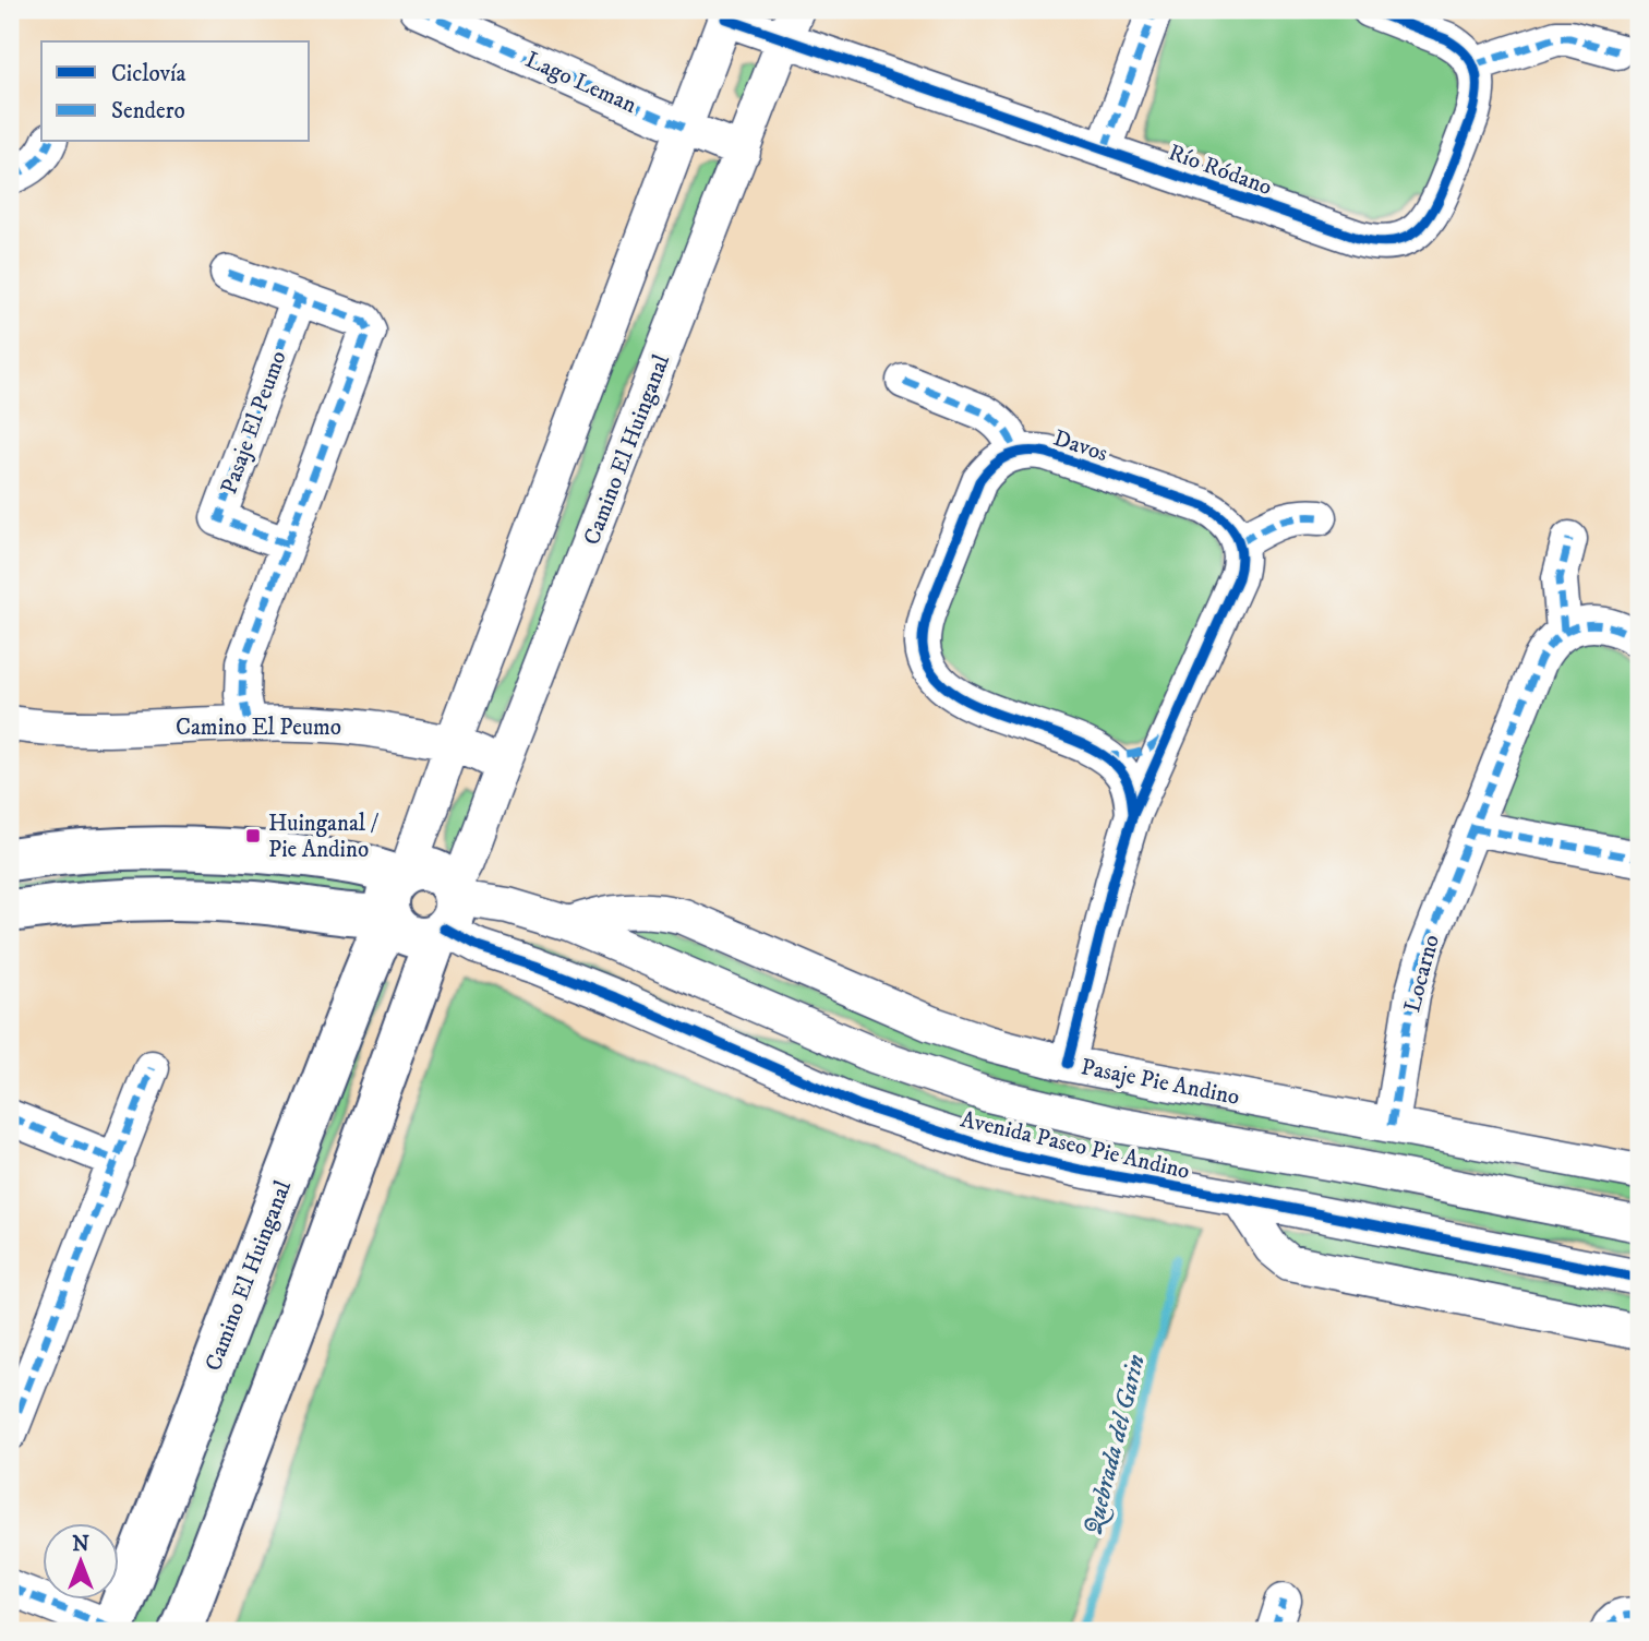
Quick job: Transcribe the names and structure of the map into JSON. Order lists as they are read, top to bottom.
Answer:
{
  "streets": {
    "street": [
      "Lago Leman",
      "Río Ródano",
      "Pasaje El Peumo",
      "Davos",
      "Camino El Huinganal",
      "Camino El Peumo",
      "Locarno",
      "Pasaje Pie Andino",
      "Avenida Paseo Pie Andino"
    ]
  },
  "crossings": [
    ["Lago Leman", "Camino El Huinganal"],
    ["Río Ródano", "Camino El Huinganal"],
    ["Camino El Huinganal", "Camino El Peumo"],
    ["Camino El Huinganal", "Avenida Paseo Pie Andino"],
    ["Locarno", "Pasaje Pie Andino"],
    ["Pasaje Pie Andino", "Avenida Paseo Pie Andino"]
  ],
  "water": ["Quebrada del Garin"],
  "places": {
    "transit": ["Huinganal / Pie Andino"]
  },
  "legend": ["Ciclovía", "Sendero"],
  "north": "top"
}
